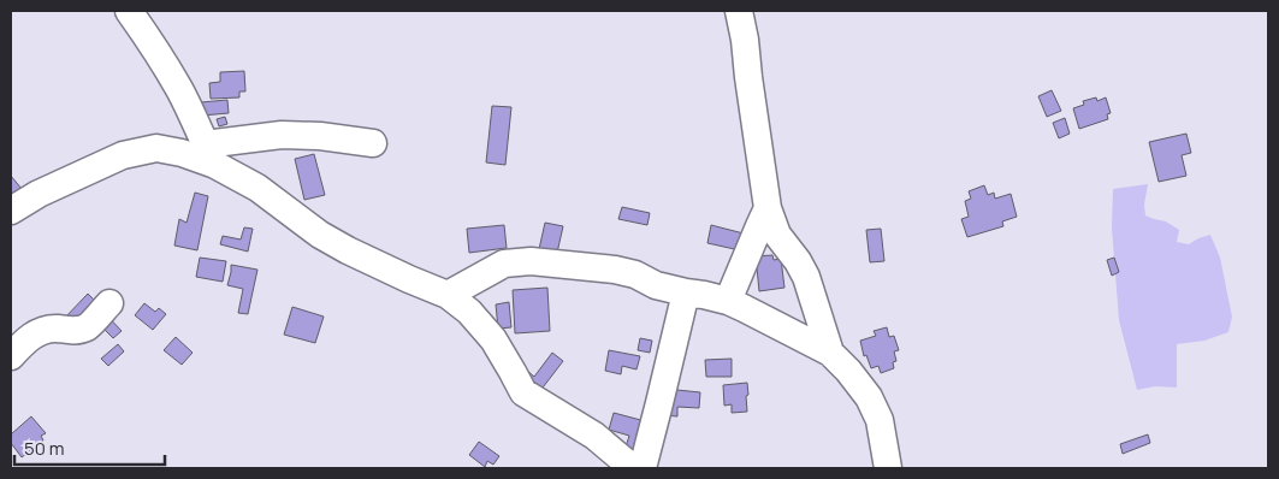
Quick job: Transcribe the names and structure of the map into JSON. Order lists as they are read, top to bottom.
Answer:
{
  "scale_bar": "50 m"
}
